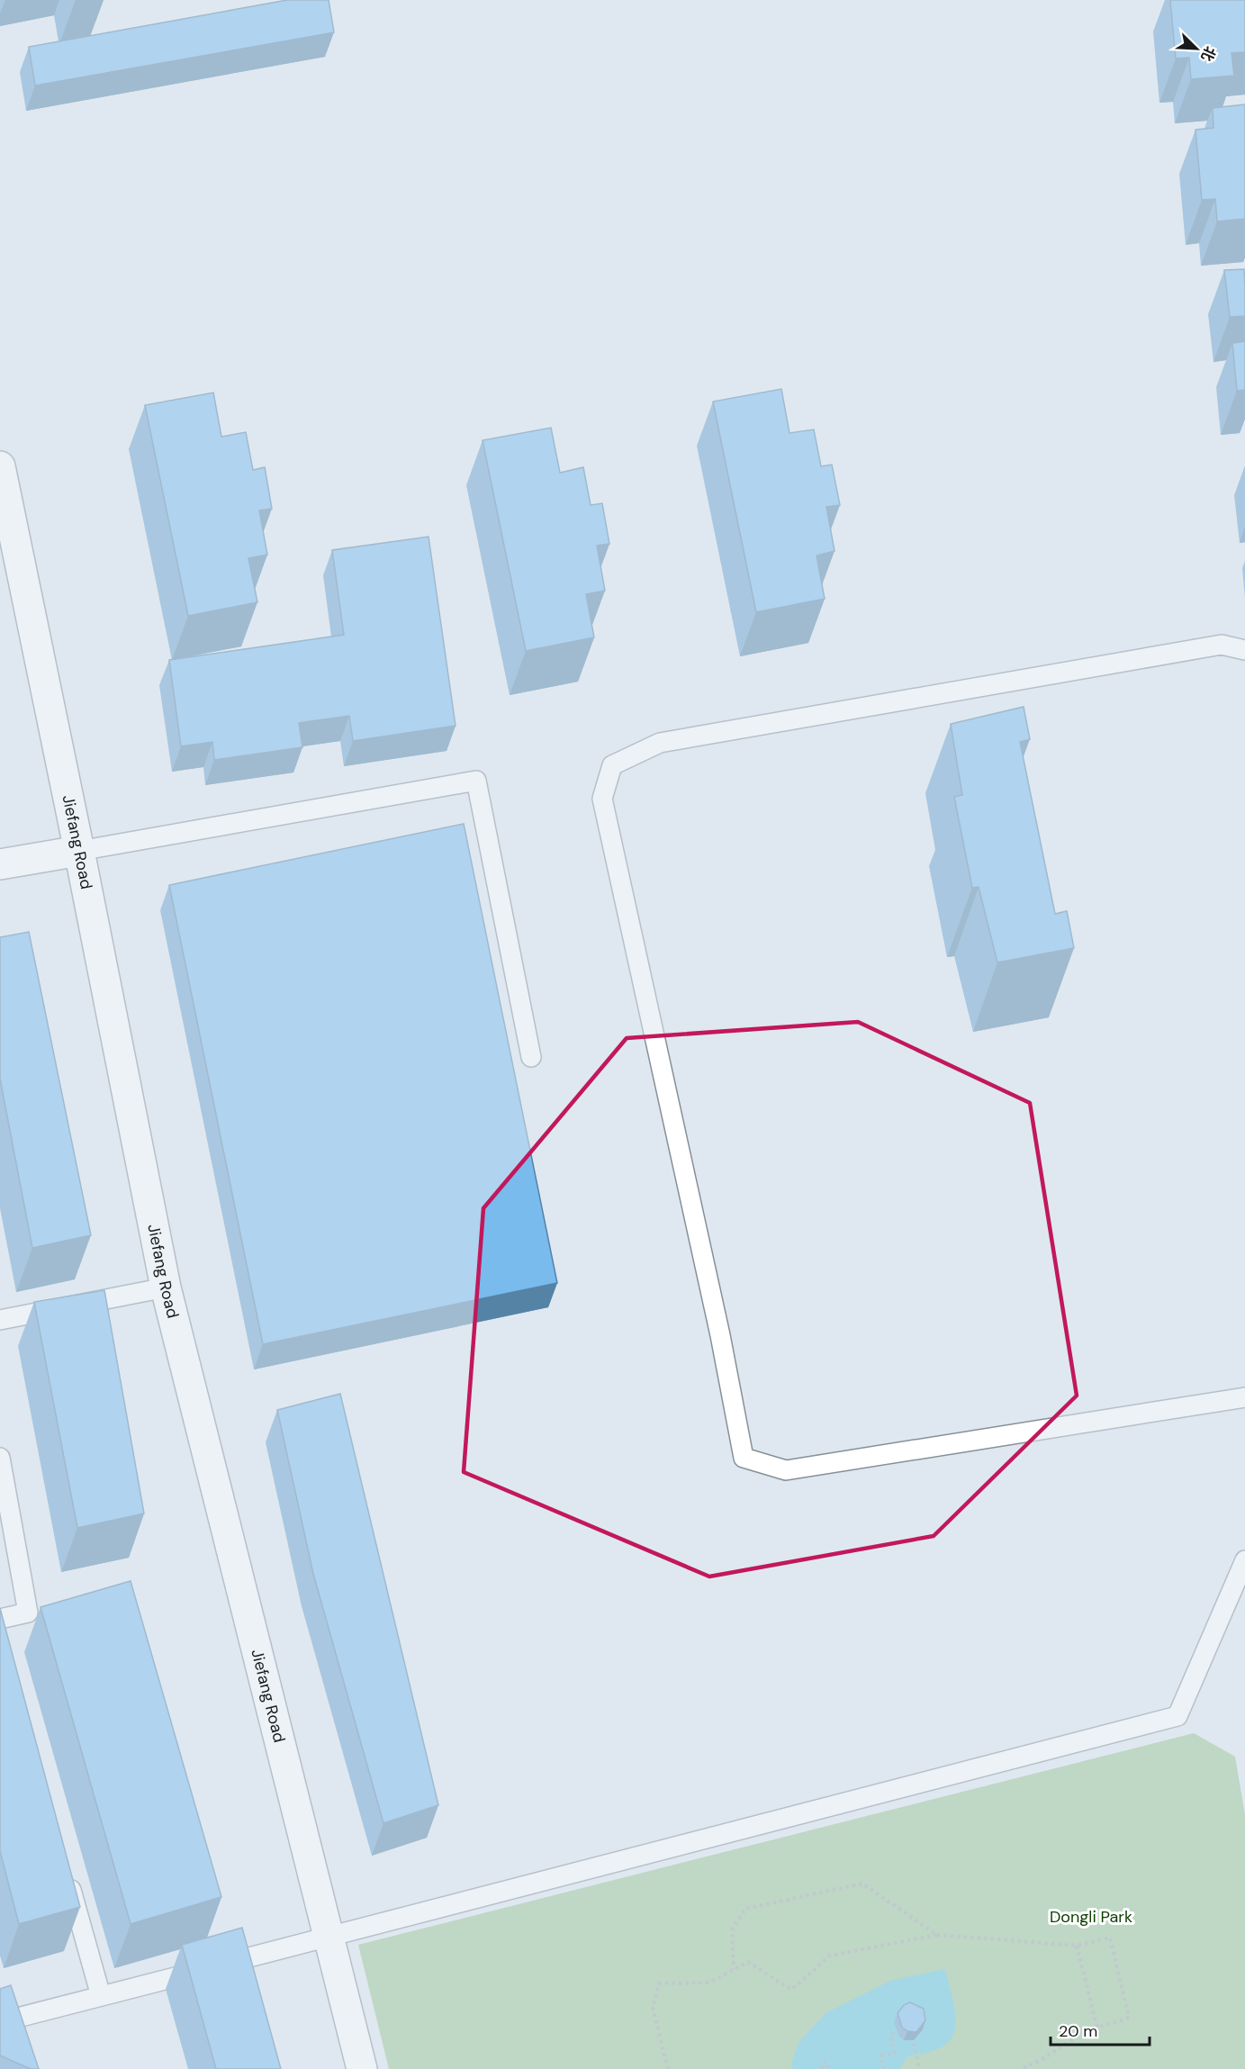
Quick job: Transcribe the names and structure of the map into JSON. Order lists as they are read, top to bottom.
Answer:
{
  "streets": {
    "street": ["Jiefang Road"]
  },
  "parks": ["Dongli Park"],
  "scale_bar": "20 m",
  "north": "bottom right"
}
